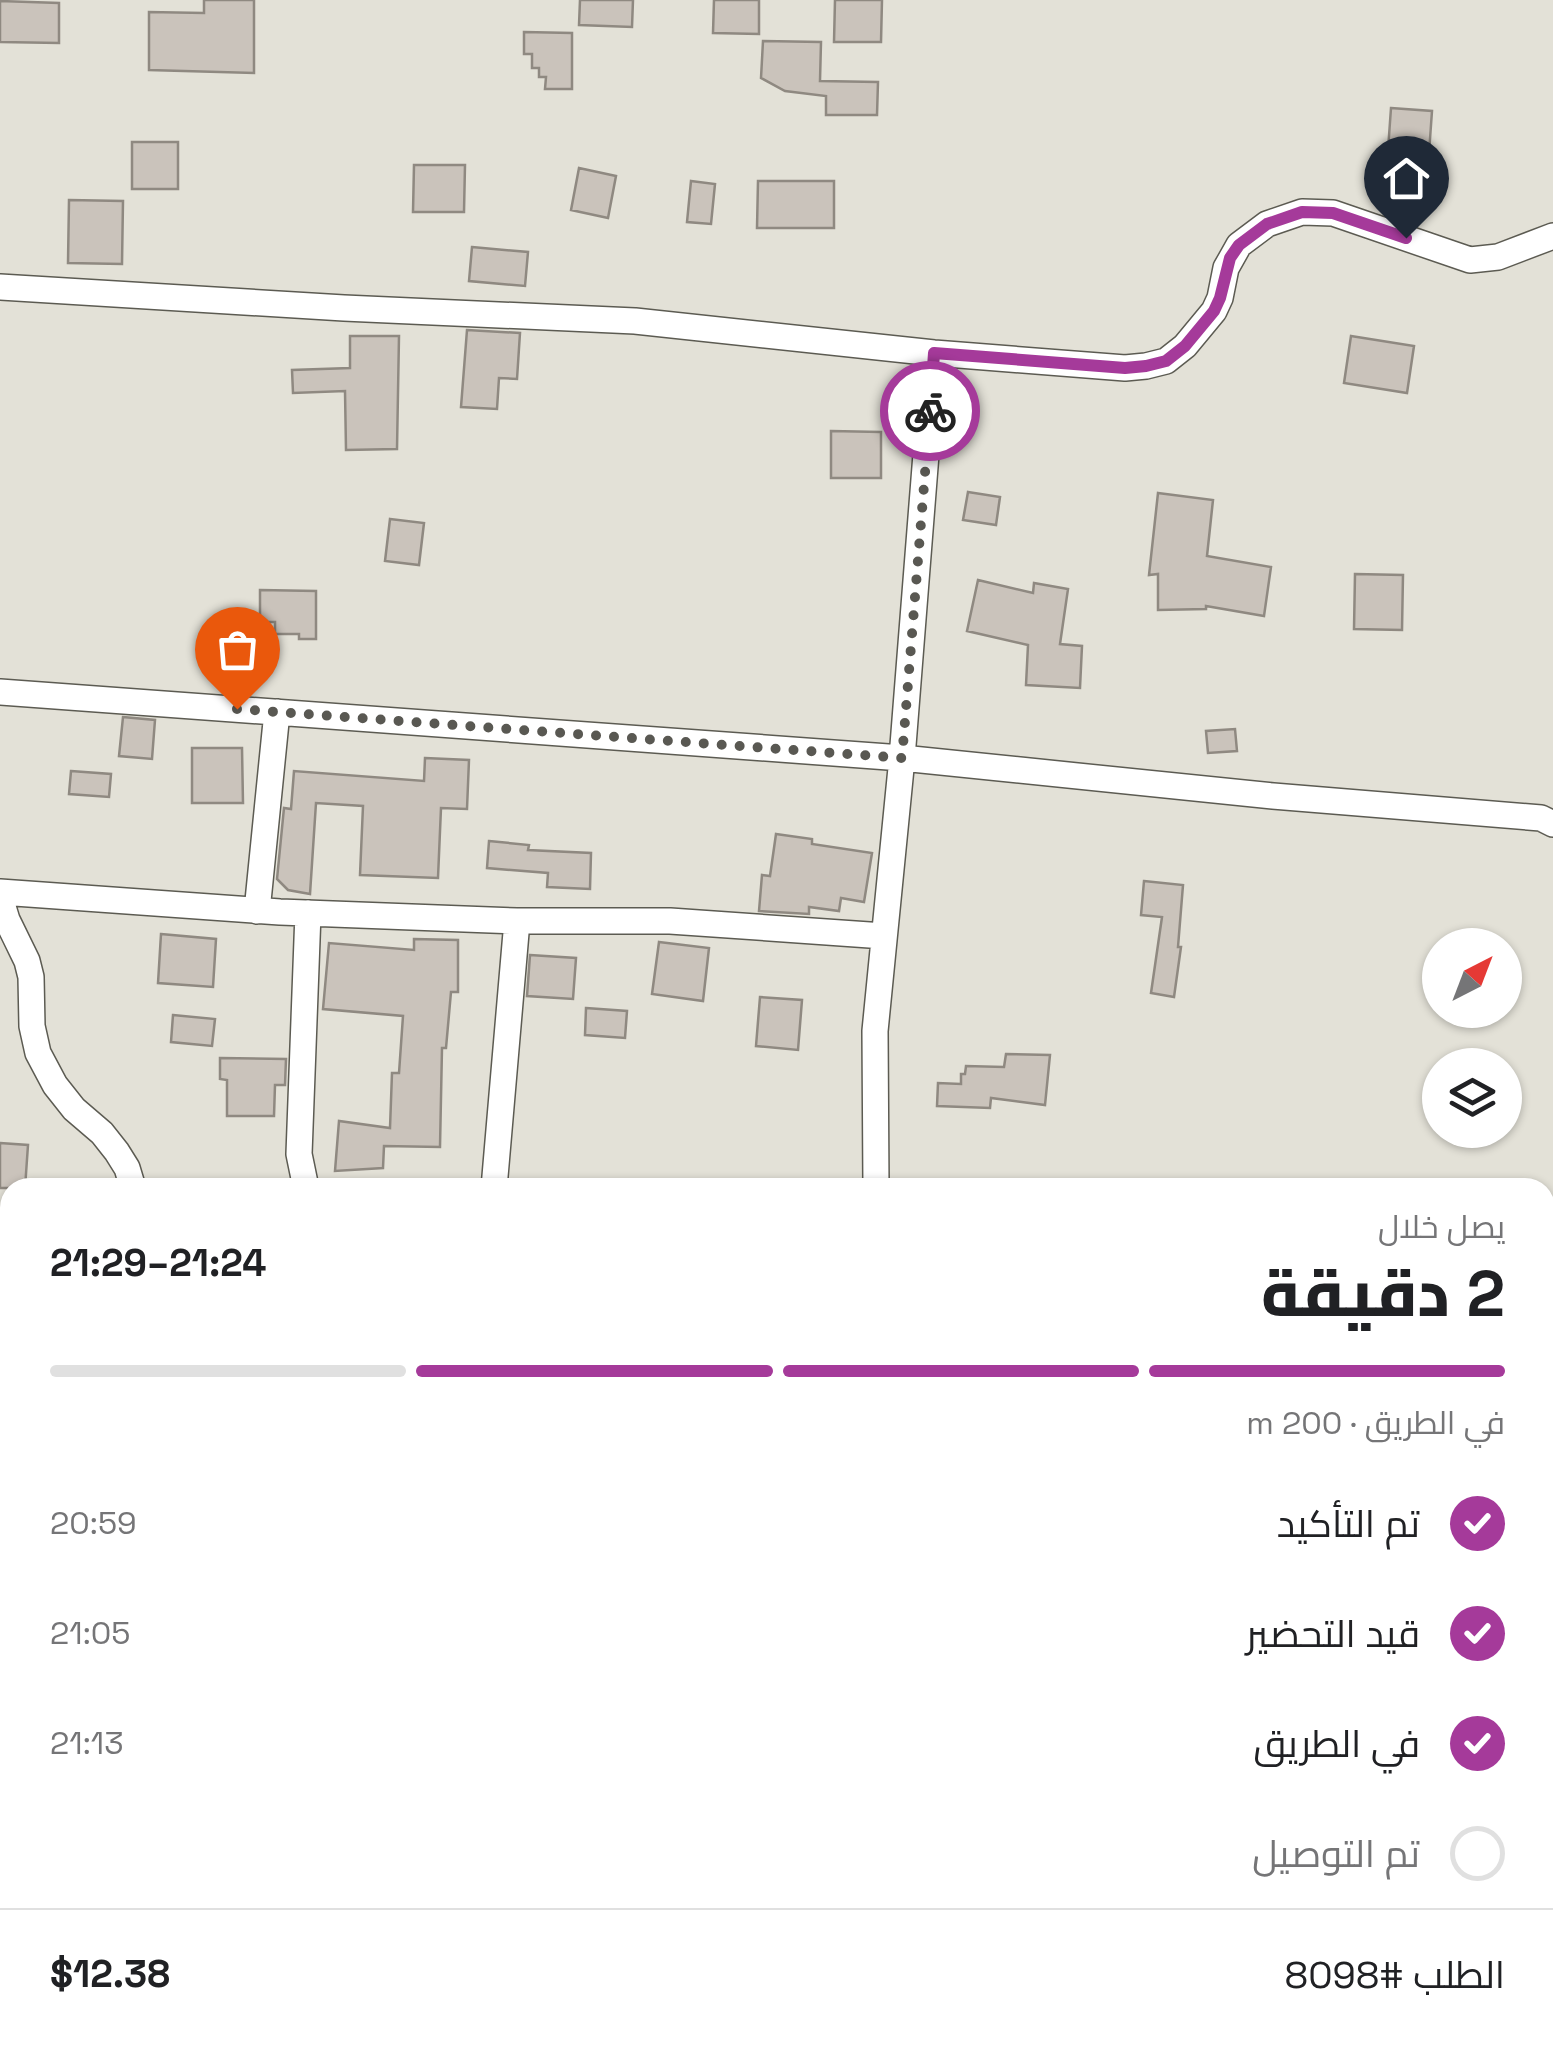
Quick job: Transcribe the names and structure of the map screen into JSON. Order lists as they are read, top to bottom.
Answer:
{
  "north": "top right",
  "page": {
    "heading": ["2 دقيقة", "يصل خلال", "21:24–21:29"],
    "panel": ["الطلب #8098", "$12.38"],
    "bar": "في الطريق · 200 m",
    "list": [
      ["تم التأكيد", "20:59"],
      ["قيد التحضير", "21:05"],
      ["في الطريق", "21:13"],
      "تم التوصيل"
    ]
  }
}
